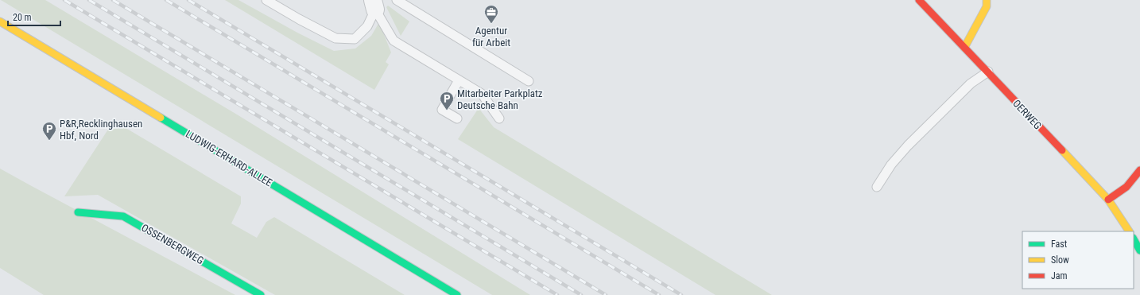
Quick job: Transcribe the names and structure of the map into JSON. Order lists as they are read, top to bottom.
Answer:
{
  "streets": {
    "main road": ["OERWEG", "LUDWIG-ERHARD-ALLEE", "OSSENBERGWEG"]
  },
  "places": {
    "office": ["Agentur für Arbeit"],
    "parking": ["Mitarbeiter Parkplatz Deutsche Bahn", "P&R,Recklinghausen Hbf, Nord"]
  },
  "legend": ["Fast", "Slow", "Jam"],
  "scale_bar": "20 m"
}
